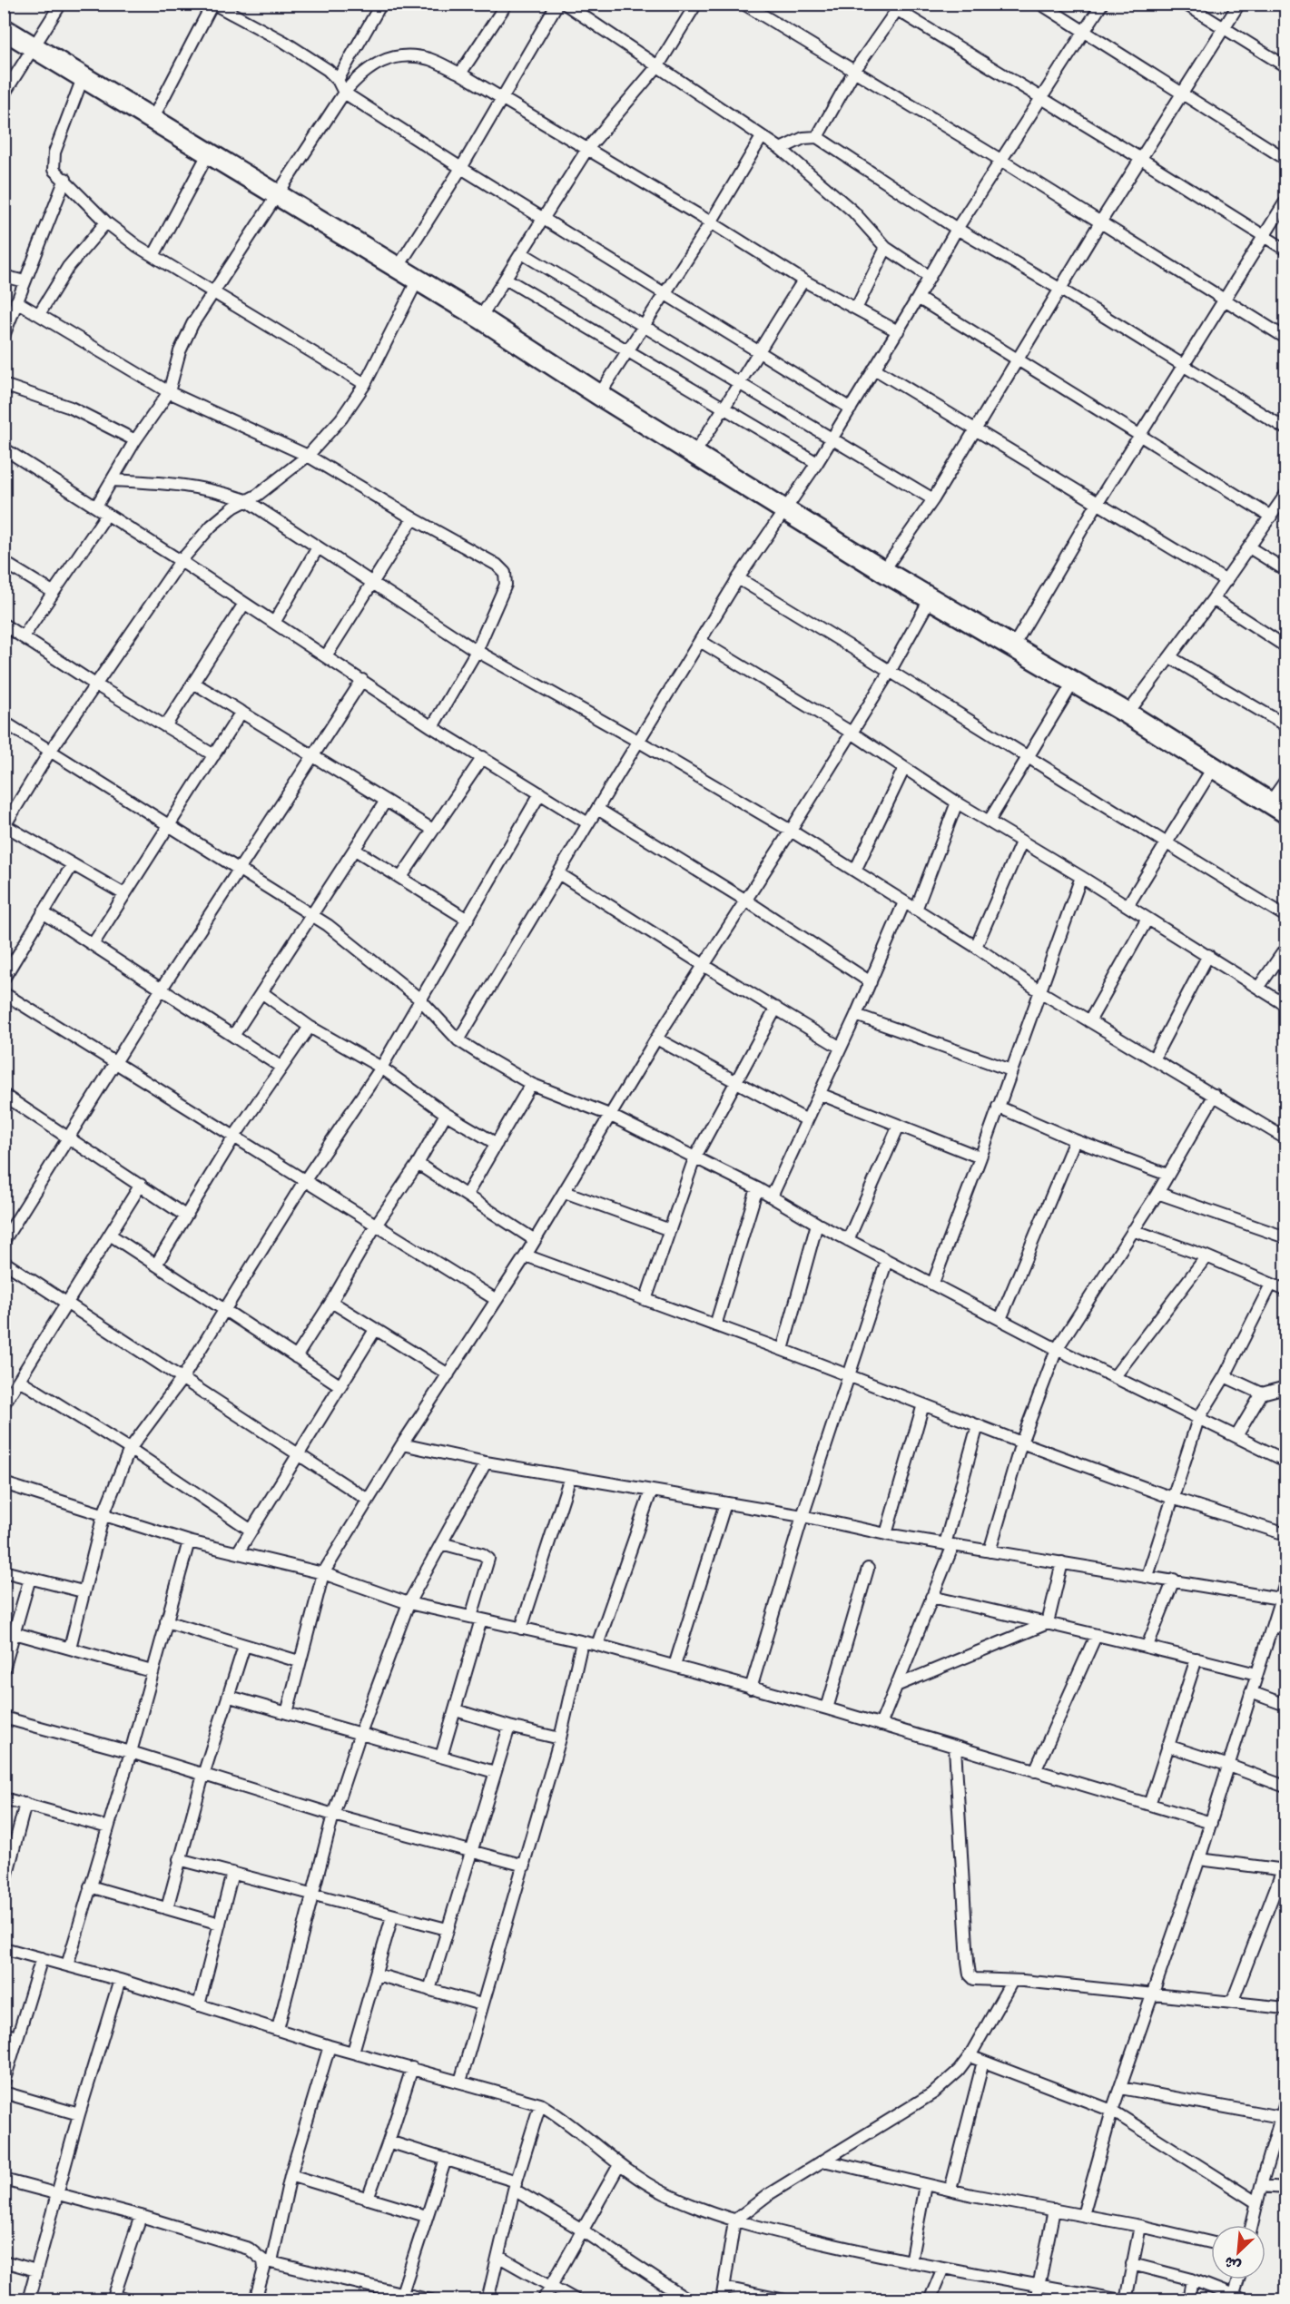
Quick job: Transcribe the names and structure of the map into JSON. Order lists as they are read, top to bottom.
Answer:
{
  "north": "bottom left"
}
